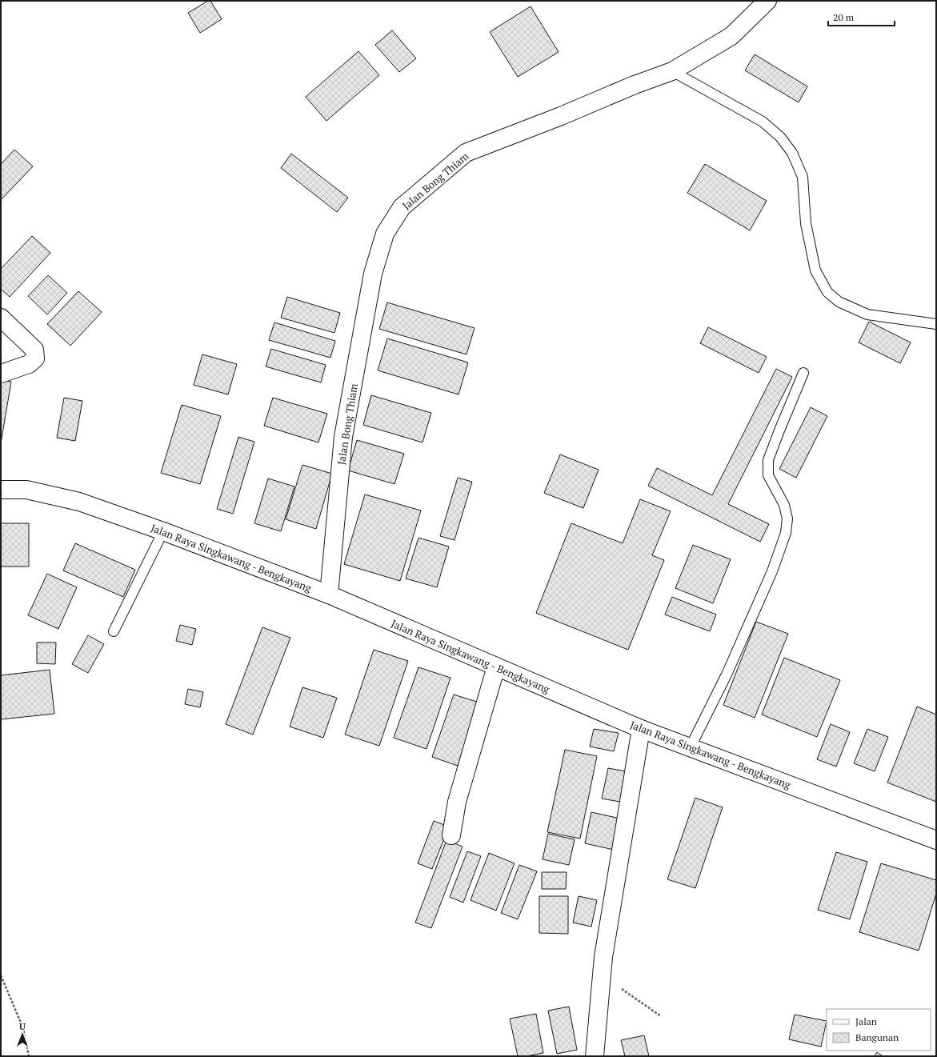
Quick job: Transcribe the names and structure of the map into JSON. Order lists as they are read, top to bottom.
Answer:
{
  "streets": {
    "street": ["Jalan Bong Thiam", "Jalan Raya Singkawang - Bengkayang"]
  },
  "crossings": [
    ["Jalan Bong Thiam", "Jalan Raya Singkawang - Bengkayang"]
  ],
  "legend": ["Jalan", "Bangunan"],
  "scale_bar": "20 m",
  "north": "top"
}
